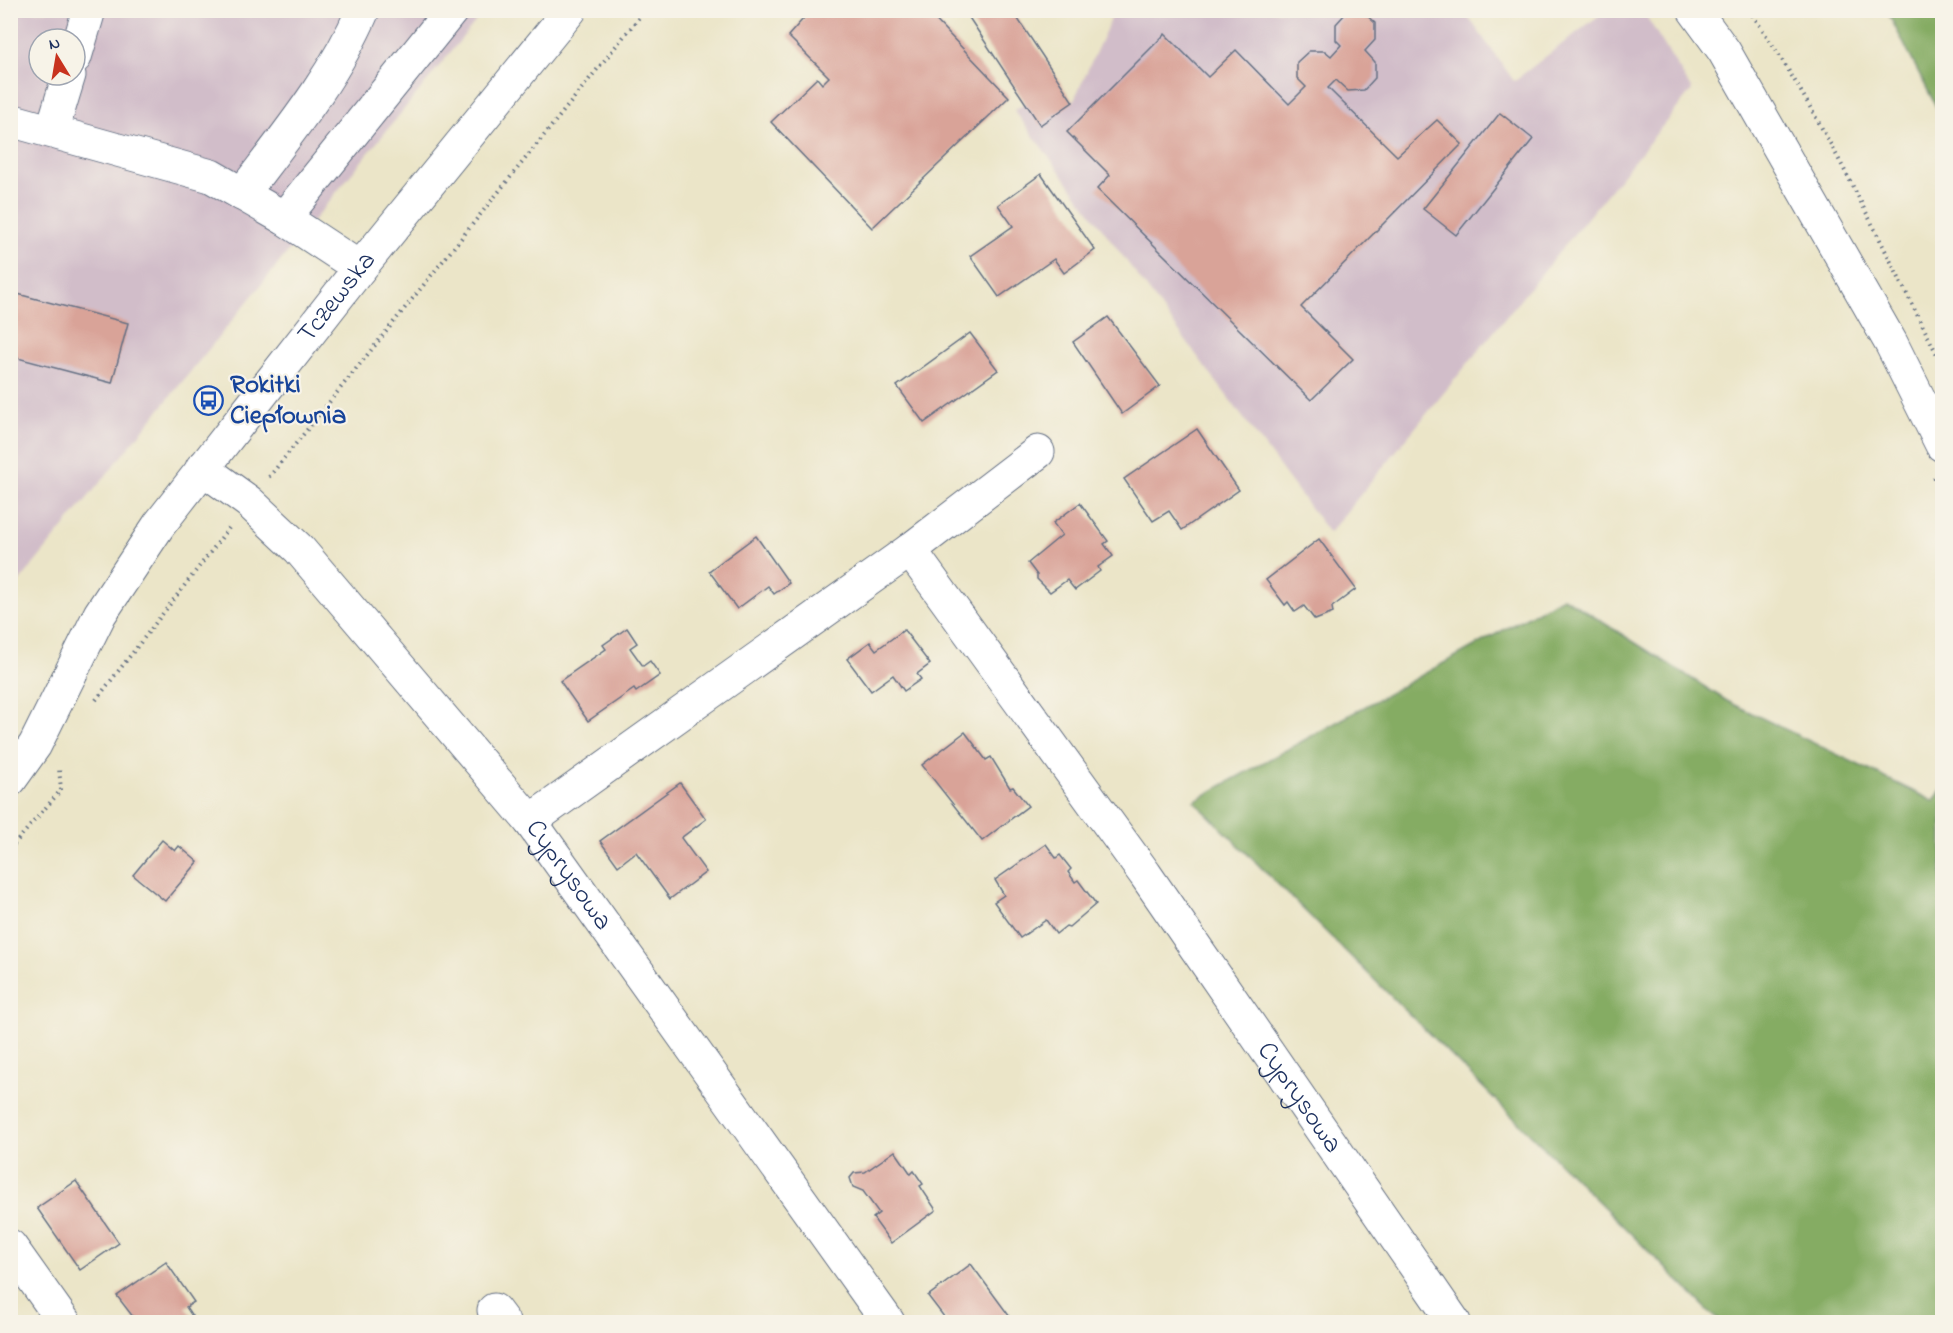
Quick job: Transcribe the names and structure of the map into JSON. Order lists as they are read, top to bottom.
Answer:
{
  "streets": {
    "street": ["Tczewska", "Cyprysowa"]
  },
  "crossings": [
    ["Tczewska", "Cyprysowa"]
  ],
  "places": {
    "bus stop": ["Rokitki Ciepłownia"]
  },
  "north": "top"
}
